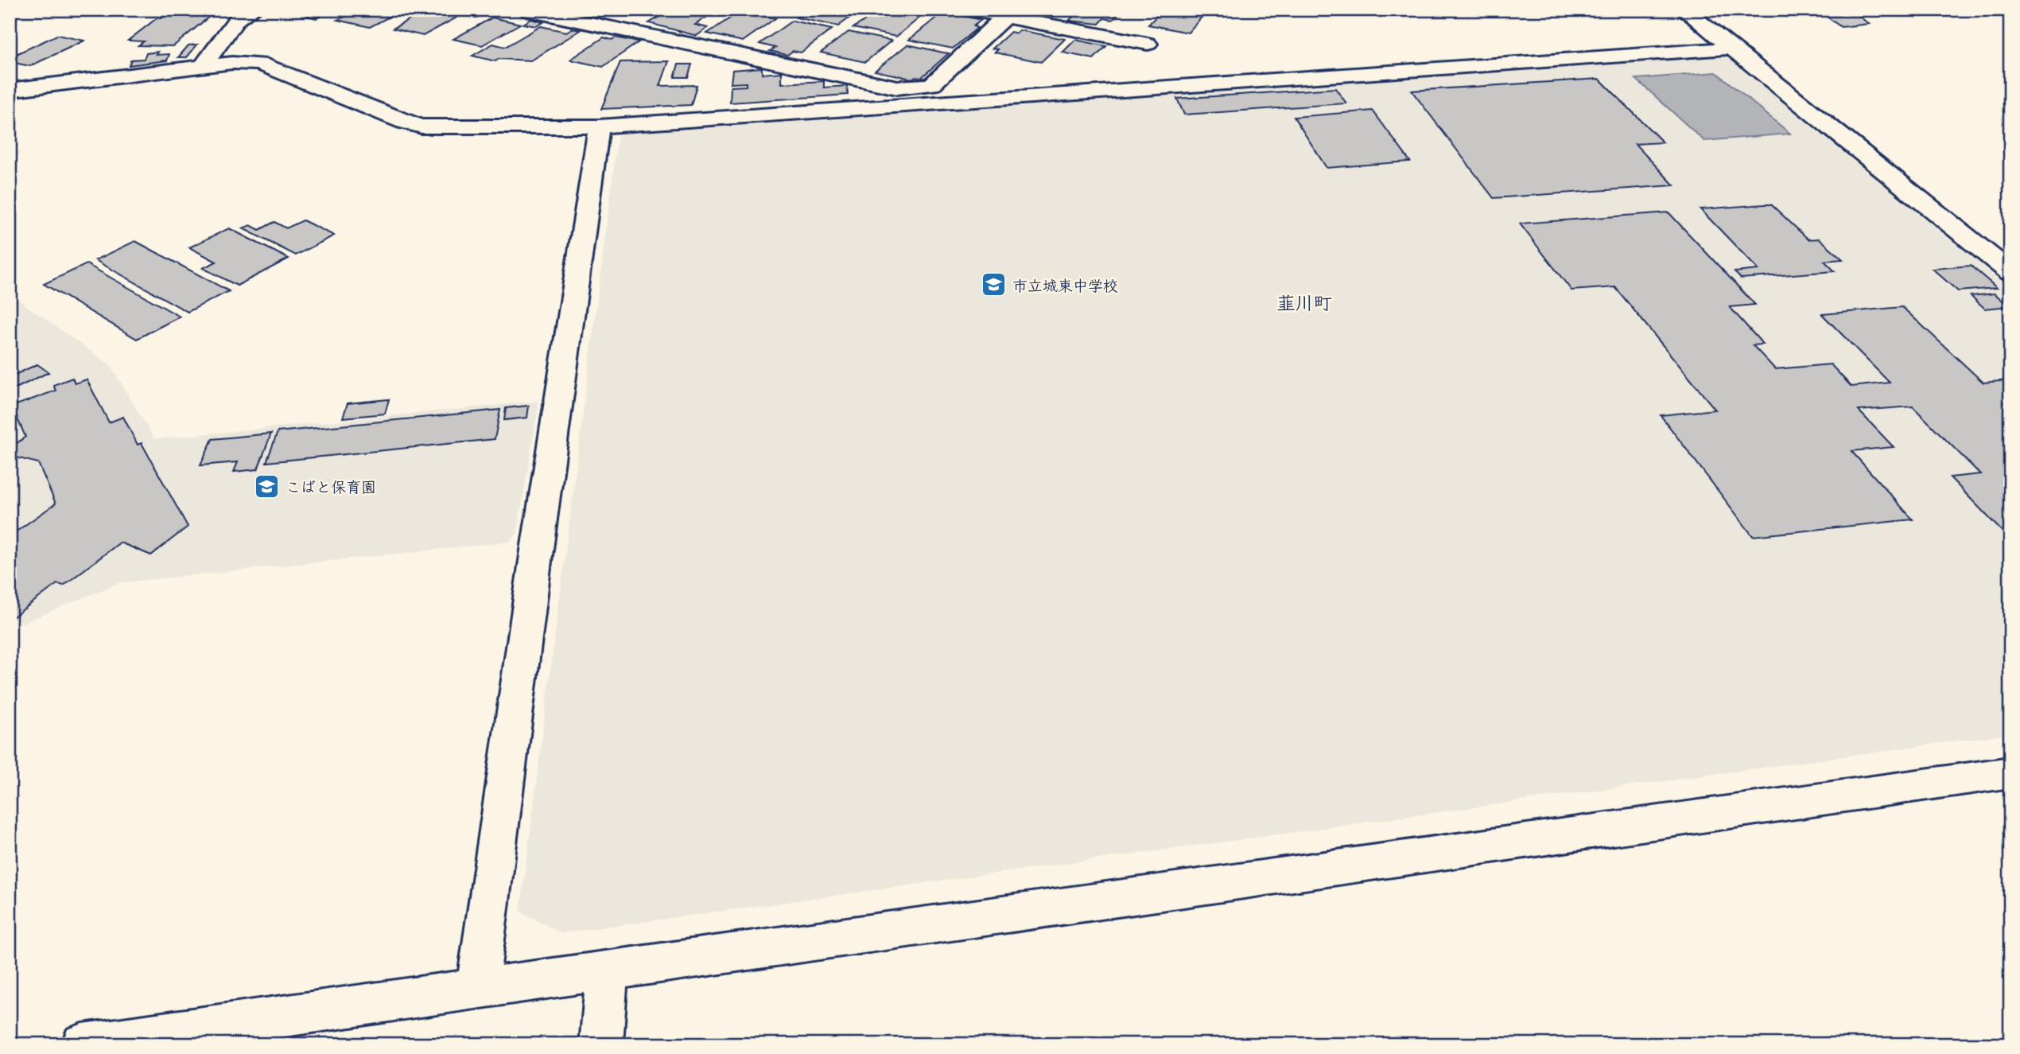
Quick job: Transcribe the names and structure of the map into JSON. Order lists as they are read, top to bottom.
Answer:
{
  "districts": ["韮川町"],
  "places": {
    "school or university": ["市立城東中学校", "こばと保育園"]
  }
}
